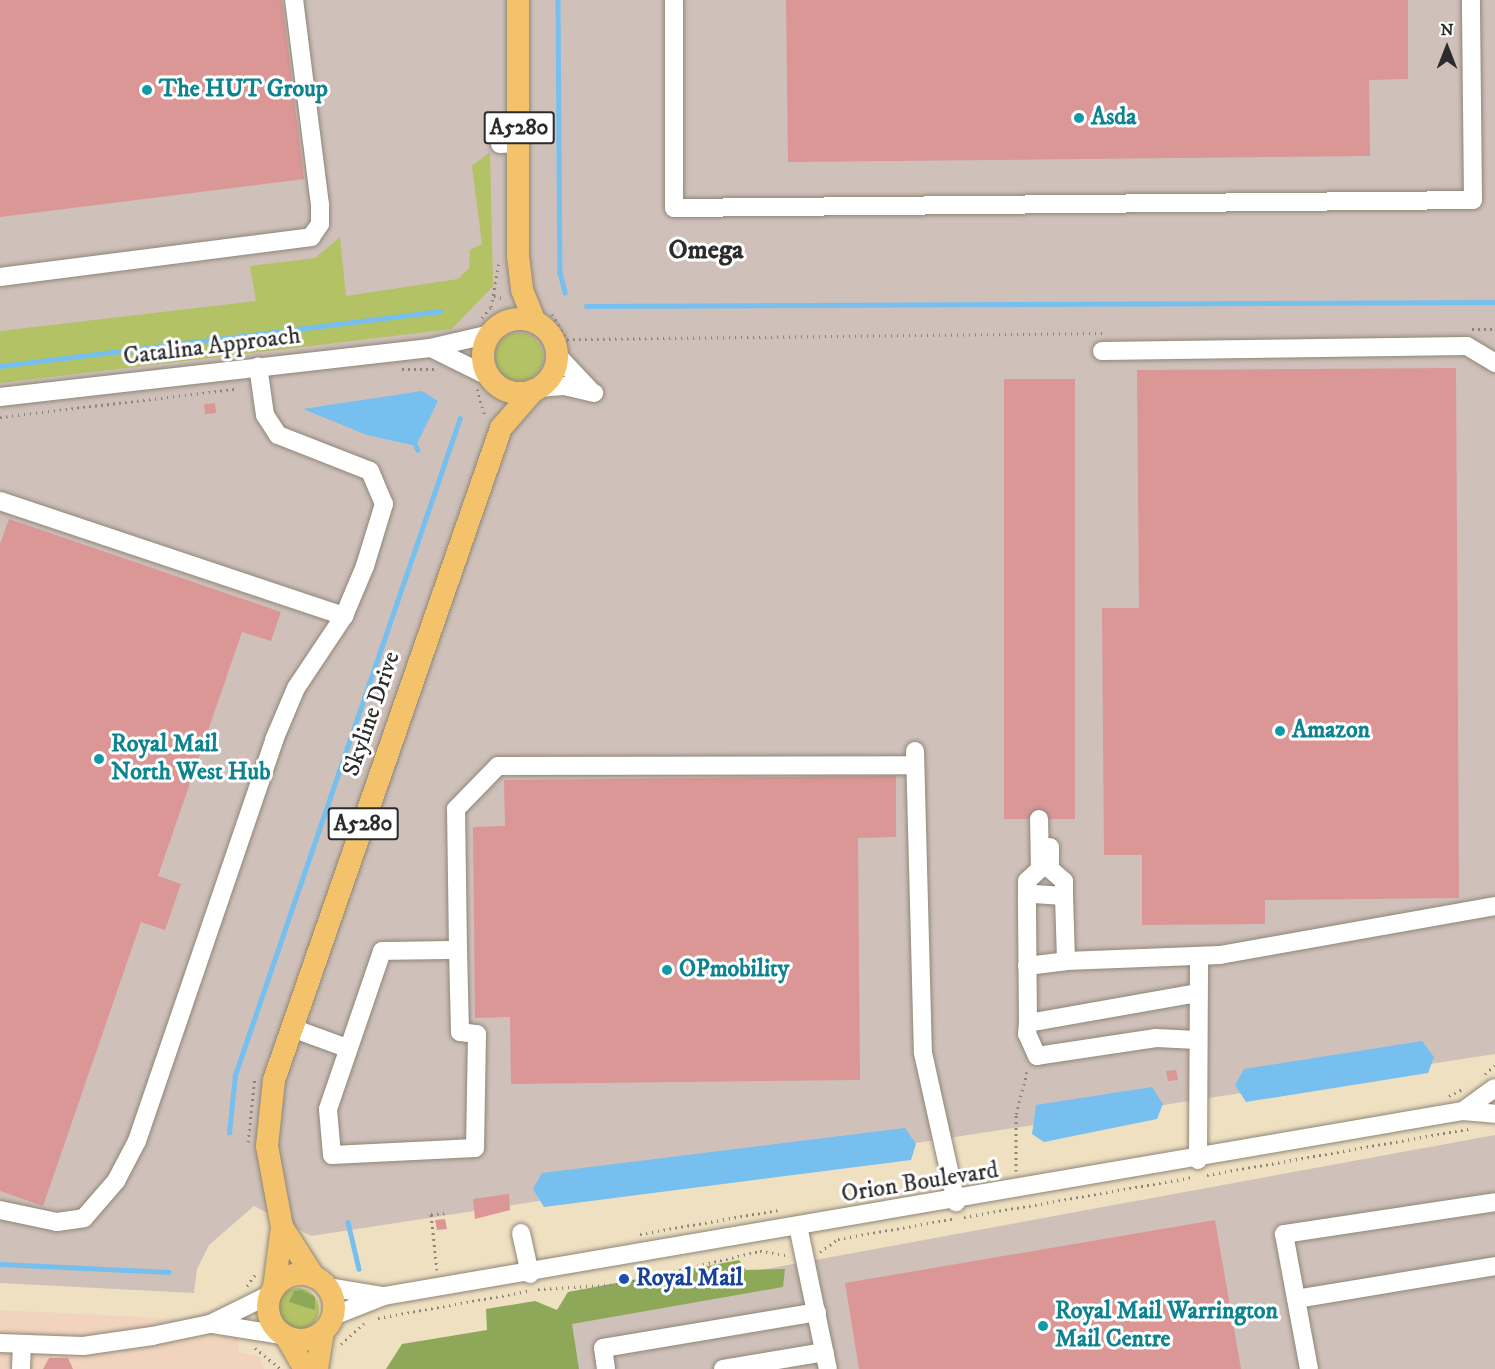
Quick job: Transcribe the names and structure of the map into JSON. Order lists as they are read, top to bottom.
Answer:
{
  "streets": {
    "main road": ["A5280", "Skyline Drive"],
    "street": ["Catalina Approach", "Orion Boulevard"]
  },
  "crossings": [
    ["A5280", "Catalina Approach"],
    ["A5280", "Skyline Drive"],
    ["A5280", "Orion Boulevard"],
    ["Catalina Approach", "Skyline Drive"],
    ["Skyline Drive", "Orion Boulevard"]
  ],
  "districts": ["Omega"],
  "places": [
    "The HUT Group",
    "Asda",
    "Amazon",
    "Royal Mail North West Hub",
    "OPmobility",
    "Royal Mail",
    "Royal Mail Warrington Mail Centre"
  ],
  "north": "top"
}
